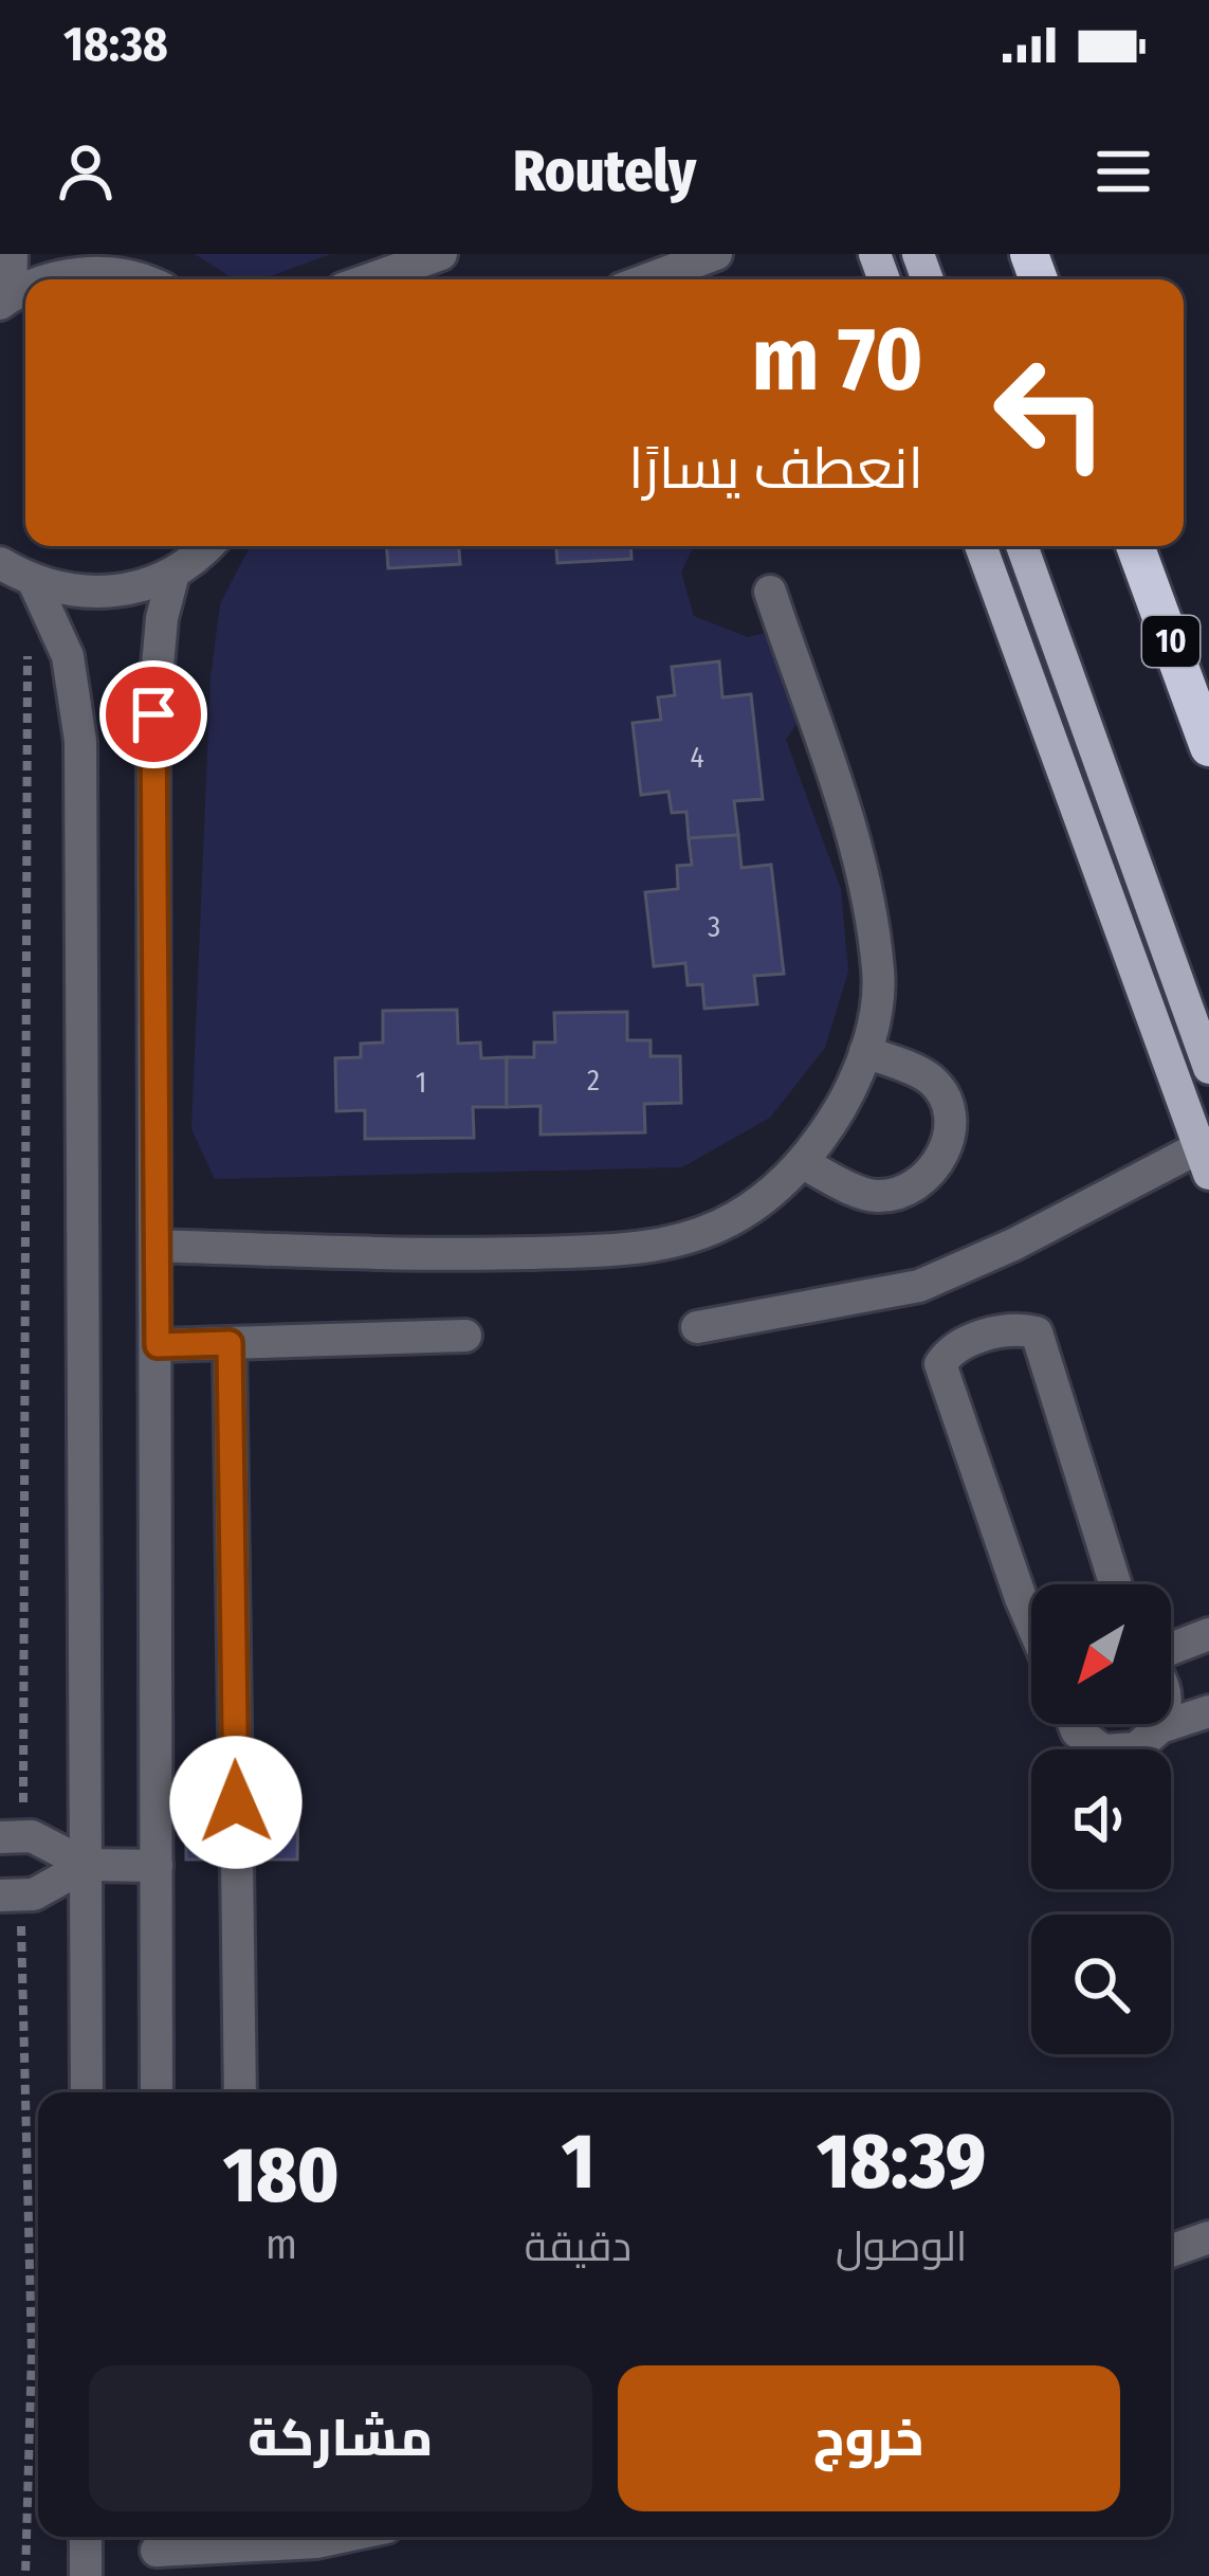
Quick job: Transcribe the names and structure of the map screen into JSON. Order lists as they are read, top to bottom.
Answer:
{
  "streets": {
    "highway": ["10"]
  },
  "house_numbers": [
    "4",
    "3",
    "2",
    "1"
  ],
  "north": "bottom left",
  "page": {
    "status": "18:38",
    "header": "Routely",
    "turn": ["70 m", "انعطف يسارًا"],
    "eta": [
      "18:39",
      "الوصول",
      "1",
      "دقيقة",
      "180",
      "m"
    ],
    "buttons": ["خروج", "مشاركة"]
  }
}
